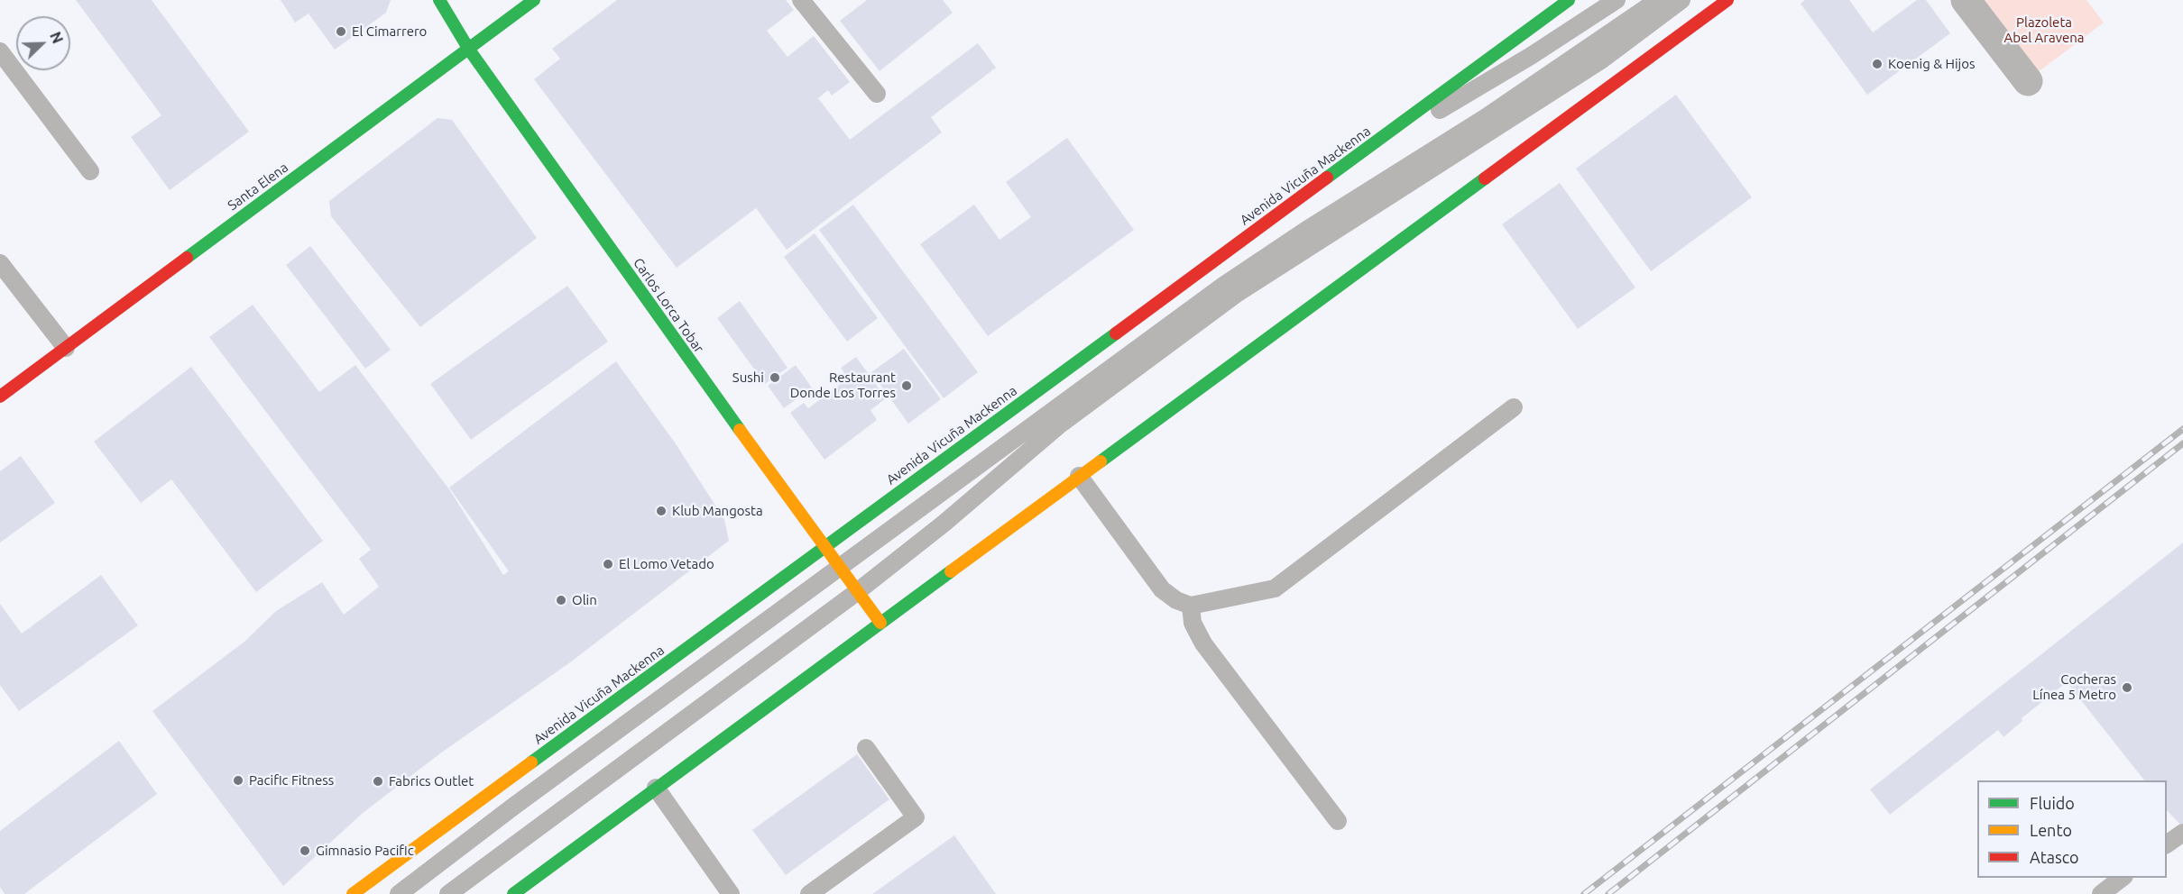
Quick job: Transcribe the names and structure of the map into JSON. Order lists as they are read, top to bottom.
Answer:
{
  "streets": {
    "main road": ["Avenida Vicuña Mackenna", "Santa Elena", "Carlos Lorca Tobar"]
  },
  "crossings": [
    ["Avenida Vicuña Mackenna", "Carlos Lorca Tobar"],
    ["Santa Elena", "Carlos Lorca Tobar"]
  ],
  "parks": ["Plazoleta Abel Aravena"],
  "places": [
    "El Cimarrero",
    "Koenig & Hijos",
    "Sushi",
    "Restaurant Donde Los Torres",
    "Klub Mangosta",
    "El Lomo Vetado",
    "Olin",
    "Cocheras Línea 5 Metro",
    "Pacific Fitness",
    "Fabrics Outlet",
    "Gimnasio Pacific"
  ],
  "legend": ["Fluido", "Lento", "Atasco"],
  "north": "top right"
}
